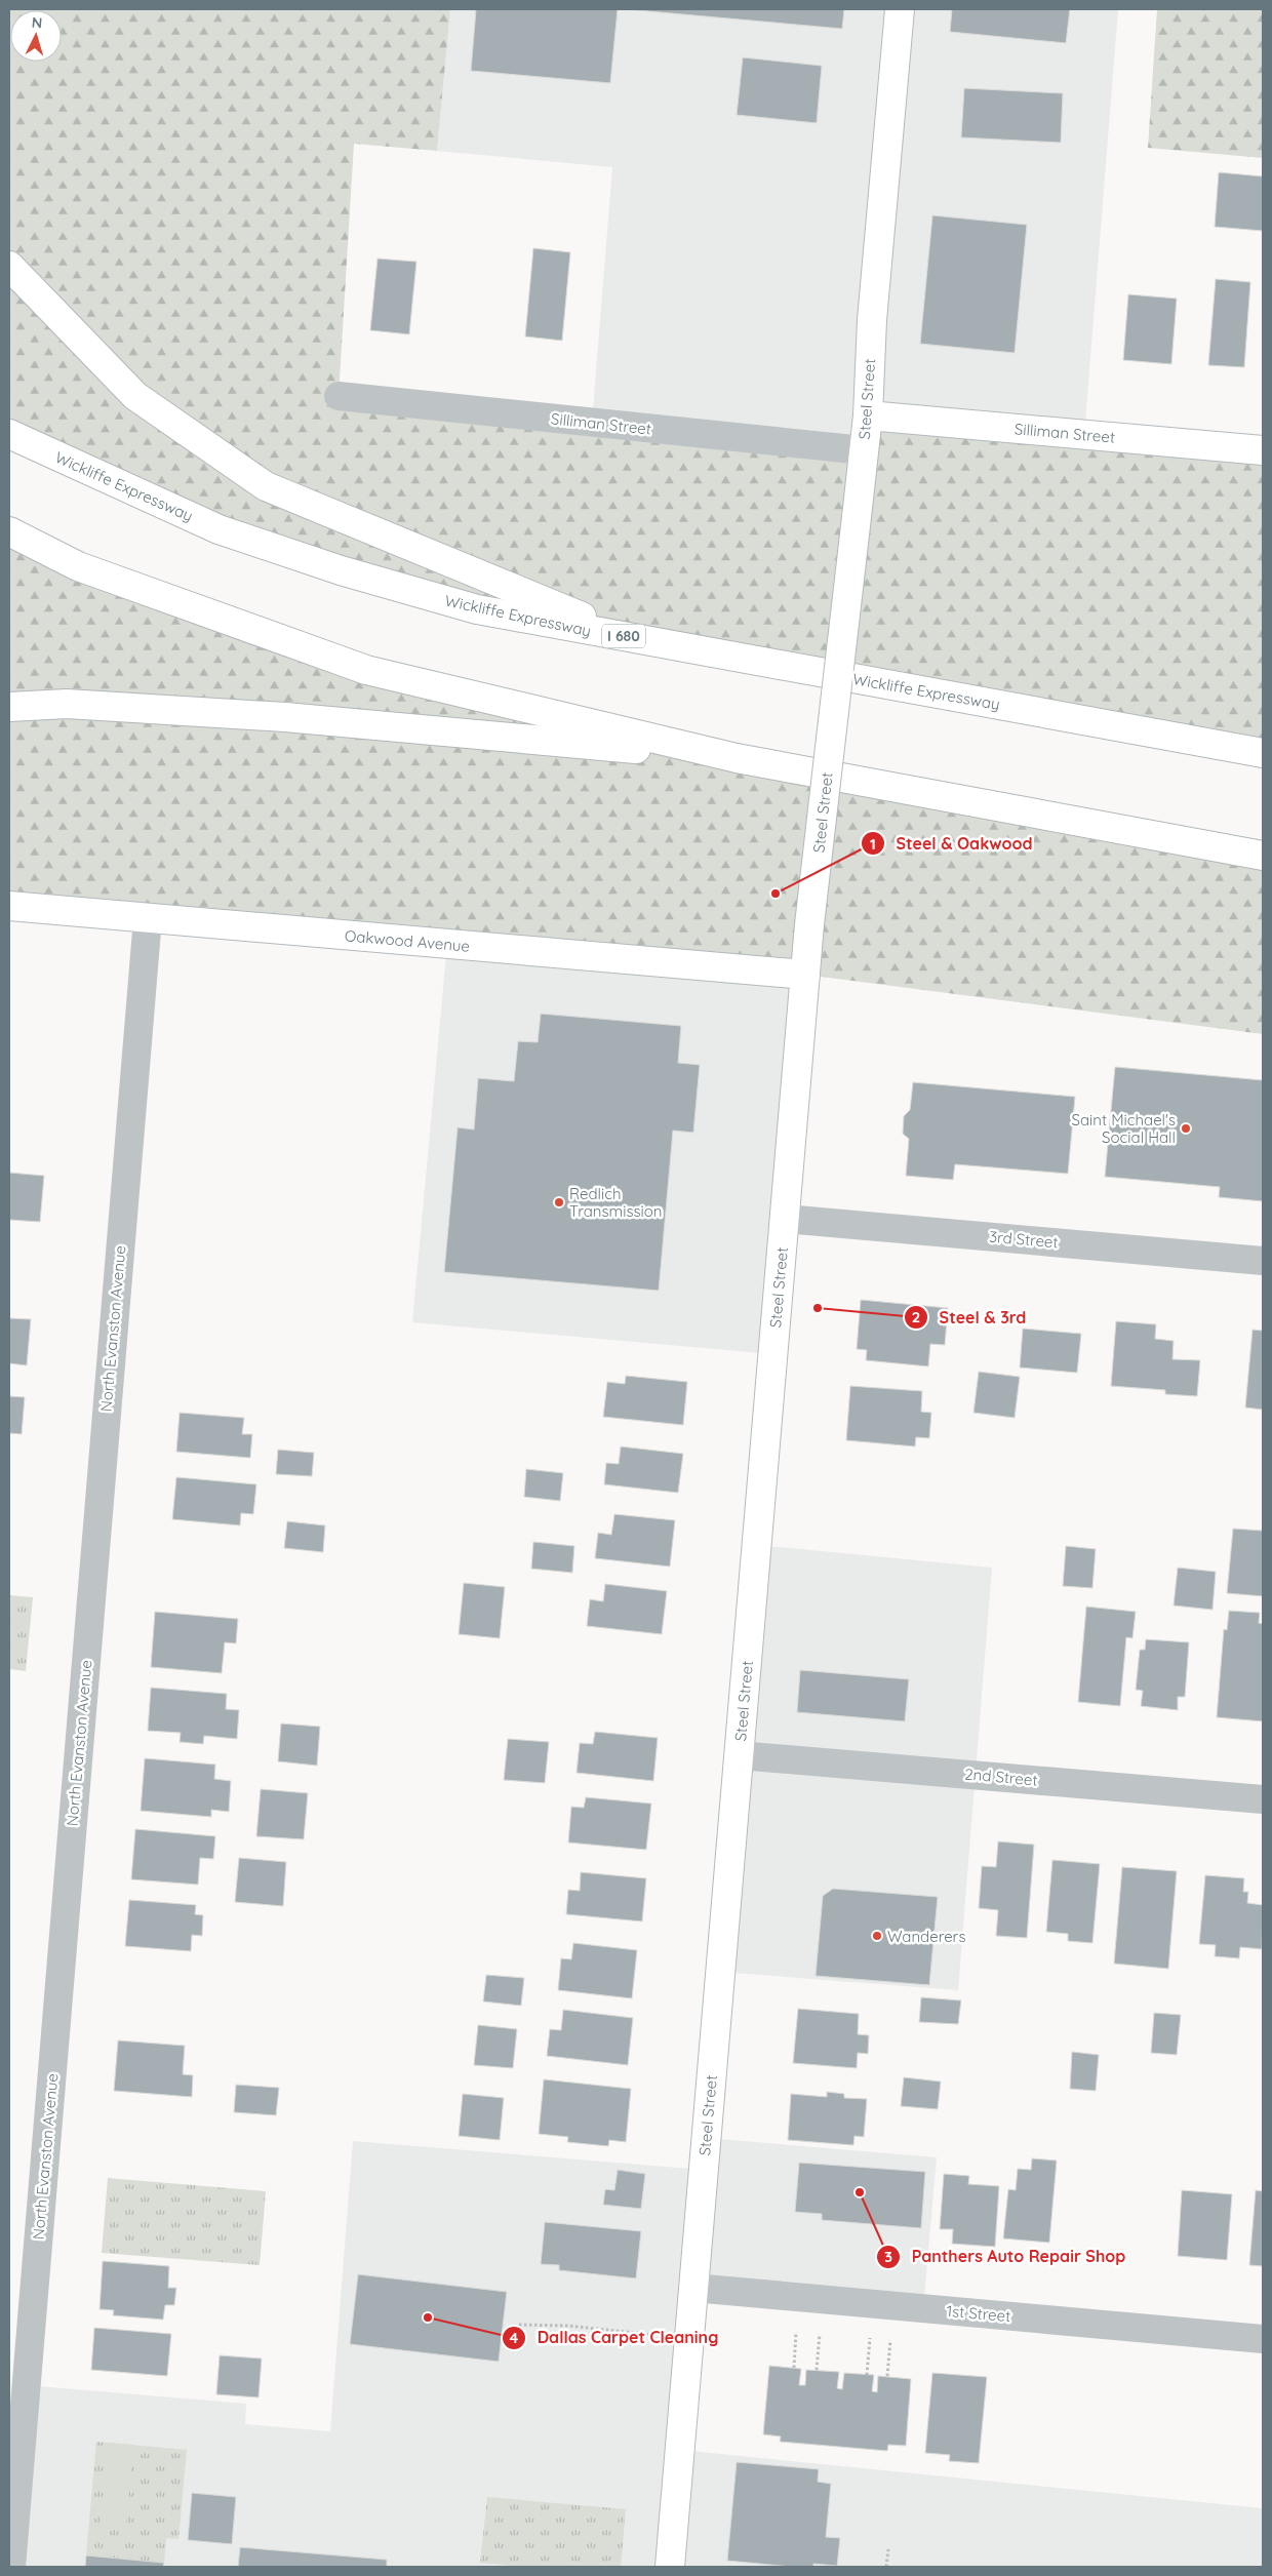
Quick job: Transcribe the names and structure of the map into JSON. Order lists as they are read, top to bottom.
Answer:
{
  "streets": {
    "main road": [
      "Steel Street",
      "Silliman Street",
      "Wickliffe Expressway",
      "I 680",
      "Oakwood Avenue"
    ],
    "street": [
      "3rd Street",
      "North Evanston Avenue",
      "2nd Street",
      "1st Street"
    ]
  },
  "crossings": [
    ["Steel Street", "Silliman Street"],
    ["Steel Street", "Oakwood Avenue"],
    ["Steel Street", "3rd Street"],
    ["Steel Street", "2nd Street"],
    ["Steel Street", "1st Street"],
    ["Oakwood Avenue", "North Evanston Avenue"]
  ],
  "places": [
    "Steel & Oakwood",
    "Saint Michael's Social Hall",
    "Redlich Transmission",
    "Steel & 3rd",
    "Wanderers",
    "Panthers Auto Repair Shop",
    "Dallas Carpet Cleaning"
  ],
  "north": "top"
}
